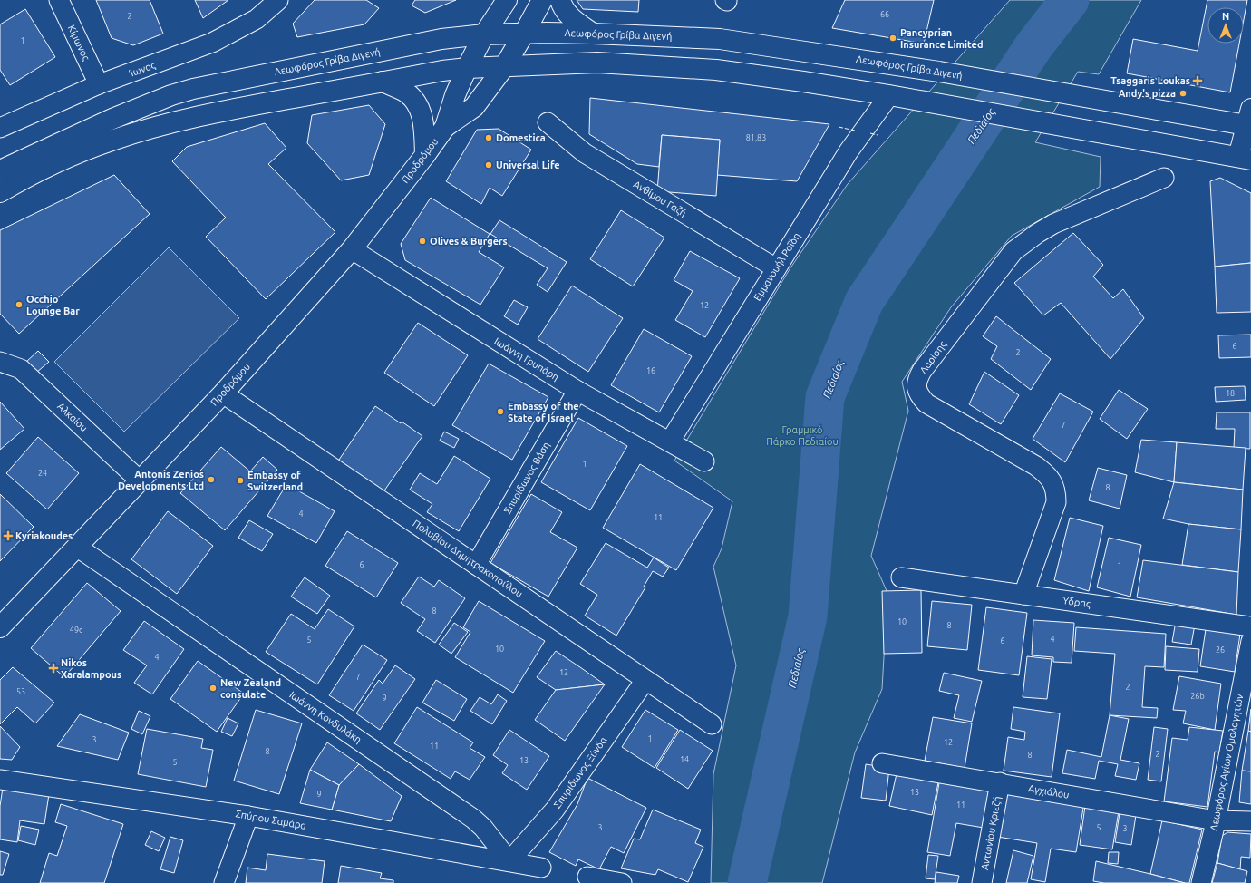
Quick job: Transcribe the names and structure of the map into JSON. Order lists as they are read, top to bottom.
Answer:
{
  "streets": {
    "main road": ["Λεωφόρος Γρίβα Διγενή", "Προδρόμου"],
    "street": [
      "Κίμωνος",
      "Ίωνος",
      "Ανθίμου Γαζή",
      "Εμμανουήλ Ροΐδη",
      "Λαρίσης",
      "Ιωάννη Γρυπάρη",
      "Αλκαίου",
      "Σπυρίδωνος Βάση",
      "Πολυβίου Δημητρακοπούλου",
      "Ύδρας",
      "Ιωάννη Κονδυλάκη",
      "Λεωφόρος Αγίων Ομολογητών",
      "Σπυρίδωνος Ξύνδα",
      "Αγχιάλου",
      "Σπύρου Σαμάρα",
      "Αντωνίου Κριεζή"
    ]
  },
  "crossings": [
    ["Λεωφόρος Γρίβα Διγενή", "Προδρόμου"],
    ["Κίμωνος", "Ίωνος"],
    ["Προδρόμου", "Ιωάννη Γρυπάρη"],
    ["Προδρόμου", "Αλκαίου"],
    ["Προδρόμου", "Πολυβίου Δημητρακοπούλου"],
    ["Προδρόμου", "Ιωάννη Κονδυλάκη"],
    ["Ανθίμου Γαζή", "Εμμανουήλ Ροΐδη"],
    ["Εμμανουήλ Ροΐδη", "Ιωάννη Γρυπάρη"],
    ["Λαρίσης", "Ύδρας"],
    ["Ιωάννη Γρυπάρη", "Σπυρίδωνος Βάση"],
    ["Σπυρίδωνος Βάση", "Πολυβίου Δημητρακοπούλου"],
    ["Πολυβίου Δημητρακοπούλου", "Σπυρίδωνος Ξύνδα"],
    ["Ιωάννη Κονδυλάκη", "Σπυρίδωνος Ξύνδα"],
    ["Ιωάννη Κονδυλάκη", "Σπύρου Σαμάρα"],
    ["Λεωφόρος Αγίων Ομολογητών", "Αγχιάλου"],
    ["Σπυρίδωνος Ξύνδα", "Σπύρου Σαμάρα"],
    ["Αγχιάλου", "Αντωνίου Κριεζή"]
  ],
  "water": ["Πεδιαίος"],
  "parks": ["Γραμμικό Πάρκο Πεδιαίου"],
  "places": {
    "other": [
      "Pancyprian Insurance Limited",
      "Andy's pizza",
      "Domestica",
      "Universal Life",
      "Olives & Burgers",
      "Occhio Lounge Bar",
      "Embassy of the State of Israel",
      "Antonis Zenios Developments Ltd",
      "Embassy of Switzerland",
      "New Zealand consulate"
    ],
    "health": ["Tsaggaris Loukas", "Kyriakoudes", "Nikos Xaralampous"]
  },
  "house_numbers": [
    "66",
    "2",
    "1",
    "81,83",
    "12",
    "6",
    "2",
    "16",
    "18",
    "7",
    "1",
    "24",
    "8",
    "4",
    "11",
    "6",
    "1",
    "8",
    "10",
    "8",
    "49c",
    "4",
    "5",
    "6",
    "10",
    "26",
    "4",
    "12",
    "7",
    "2",
    "53",
    "26b",
    "9",
    "1",
    "3",
    "12",
    "11",
    "8",
    "2",
    "8",
    "14",
    "13",
    "5",
    "13",
    "9",
    "11",
    "3",
    "5",
    "3"
  ],
  "north": "top"
}
